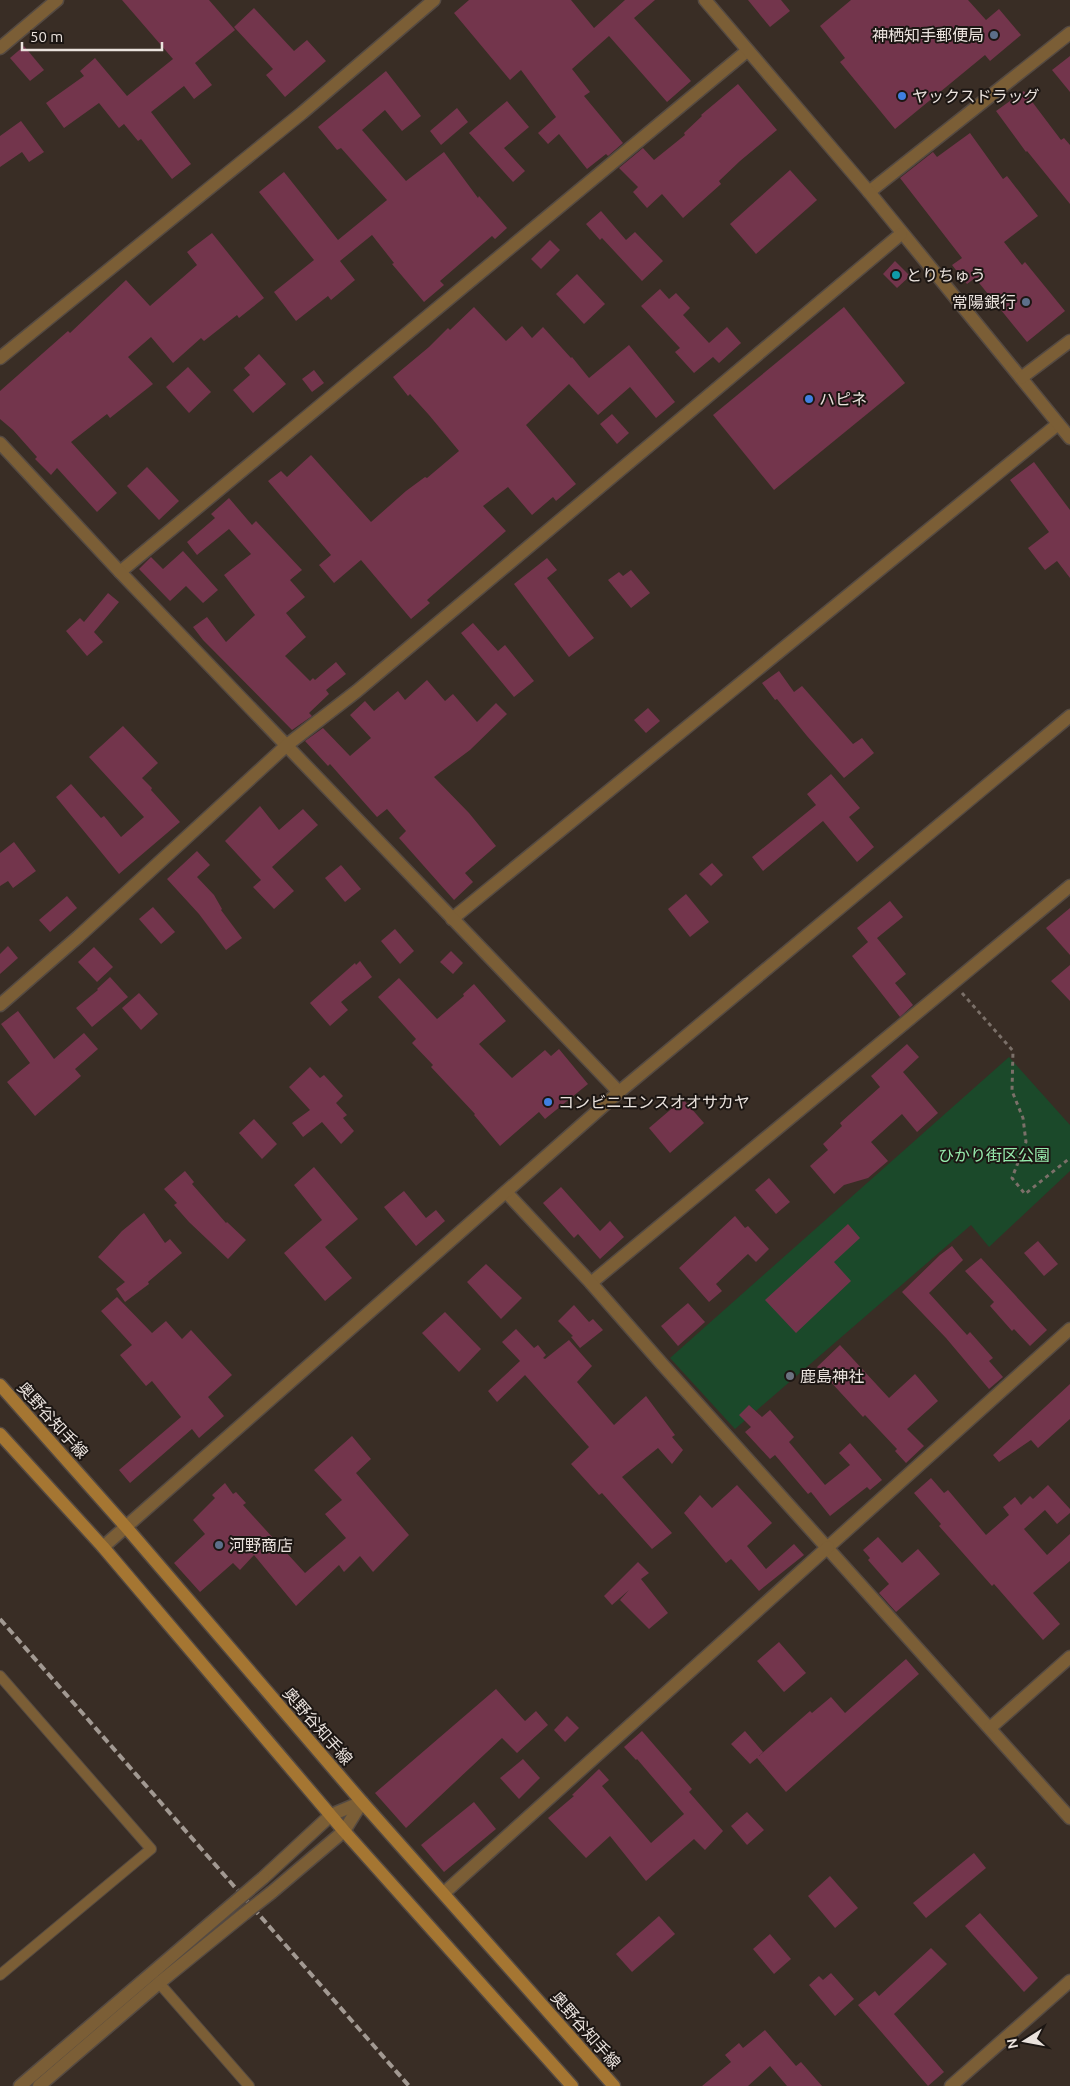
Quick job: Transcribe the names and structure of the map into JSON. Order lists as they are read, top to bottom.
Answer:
{
  "streets": {
    "main road": ["奥野谷知手線"]
  },
  "parks": ["ひかり街区公園"],
  "places": [
    "神栖知手郵便局",
    "ヤックスドラッグ",
    "とりちゅう",
    "常陽銀行",
    "ハピネ",
    "コンビニエンスオオサカヤ",
    "鹿島神社",
    "河野商店"
  ],
  "scale_bar": "50 m",
  "north": "left"
}
